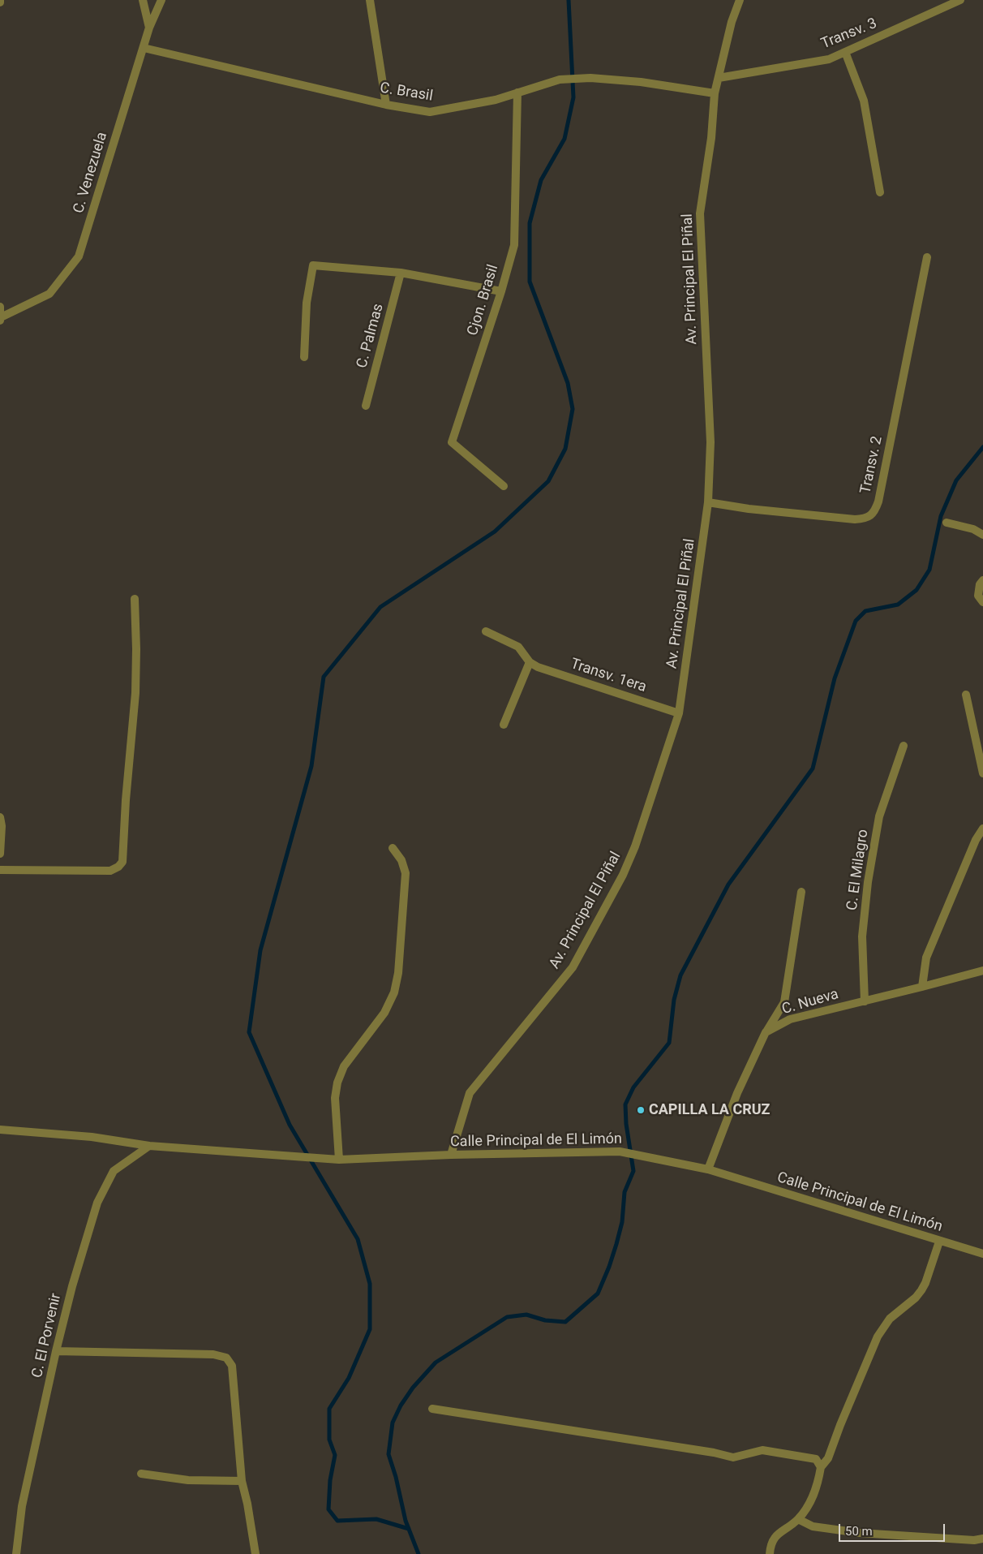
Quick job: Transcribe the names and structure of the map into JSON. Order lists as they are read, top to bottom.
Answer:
{
  "streets": {
    "street": [
      "Transv. 3",
      "C. Brasil",
      "C. Venezuela",
      "Av. Principal El Piñal",
      "Cjon. Brasil",
      "C. Palmas",
      "Transv. 2",
      "Transv. 1era",
      "C. El Milagro",
      "C. Nueva",
      "Calle Principal de El Limón",
      "C. El Porvenir"
    ]
  },
  "crossings": [
    ["Transv. 3", "Av. Principal El Piñal"],
    ["C. Brasil", "C. Venezuela"],
    ["C. Brasil", "Av. Principal El Piñal"],
    ["C. Brasil", "Cjon. Brasil"],
    ["Av. Principal El Piñal", "Transv. 2"],
    ["Av. Principal El Piñal", "Transv. 1era"],
    ["Av. Principal El Piñal", "Calle Principal de El Limón"],
    ["C. El Milagro", "C. Nueva"],
    ["Calle Principal de El Limón", "C. El Porvenir"]
  ],
  "places": ["CAPILLA LA CRUZ"],
  "scale_bar": "50 m"
}
